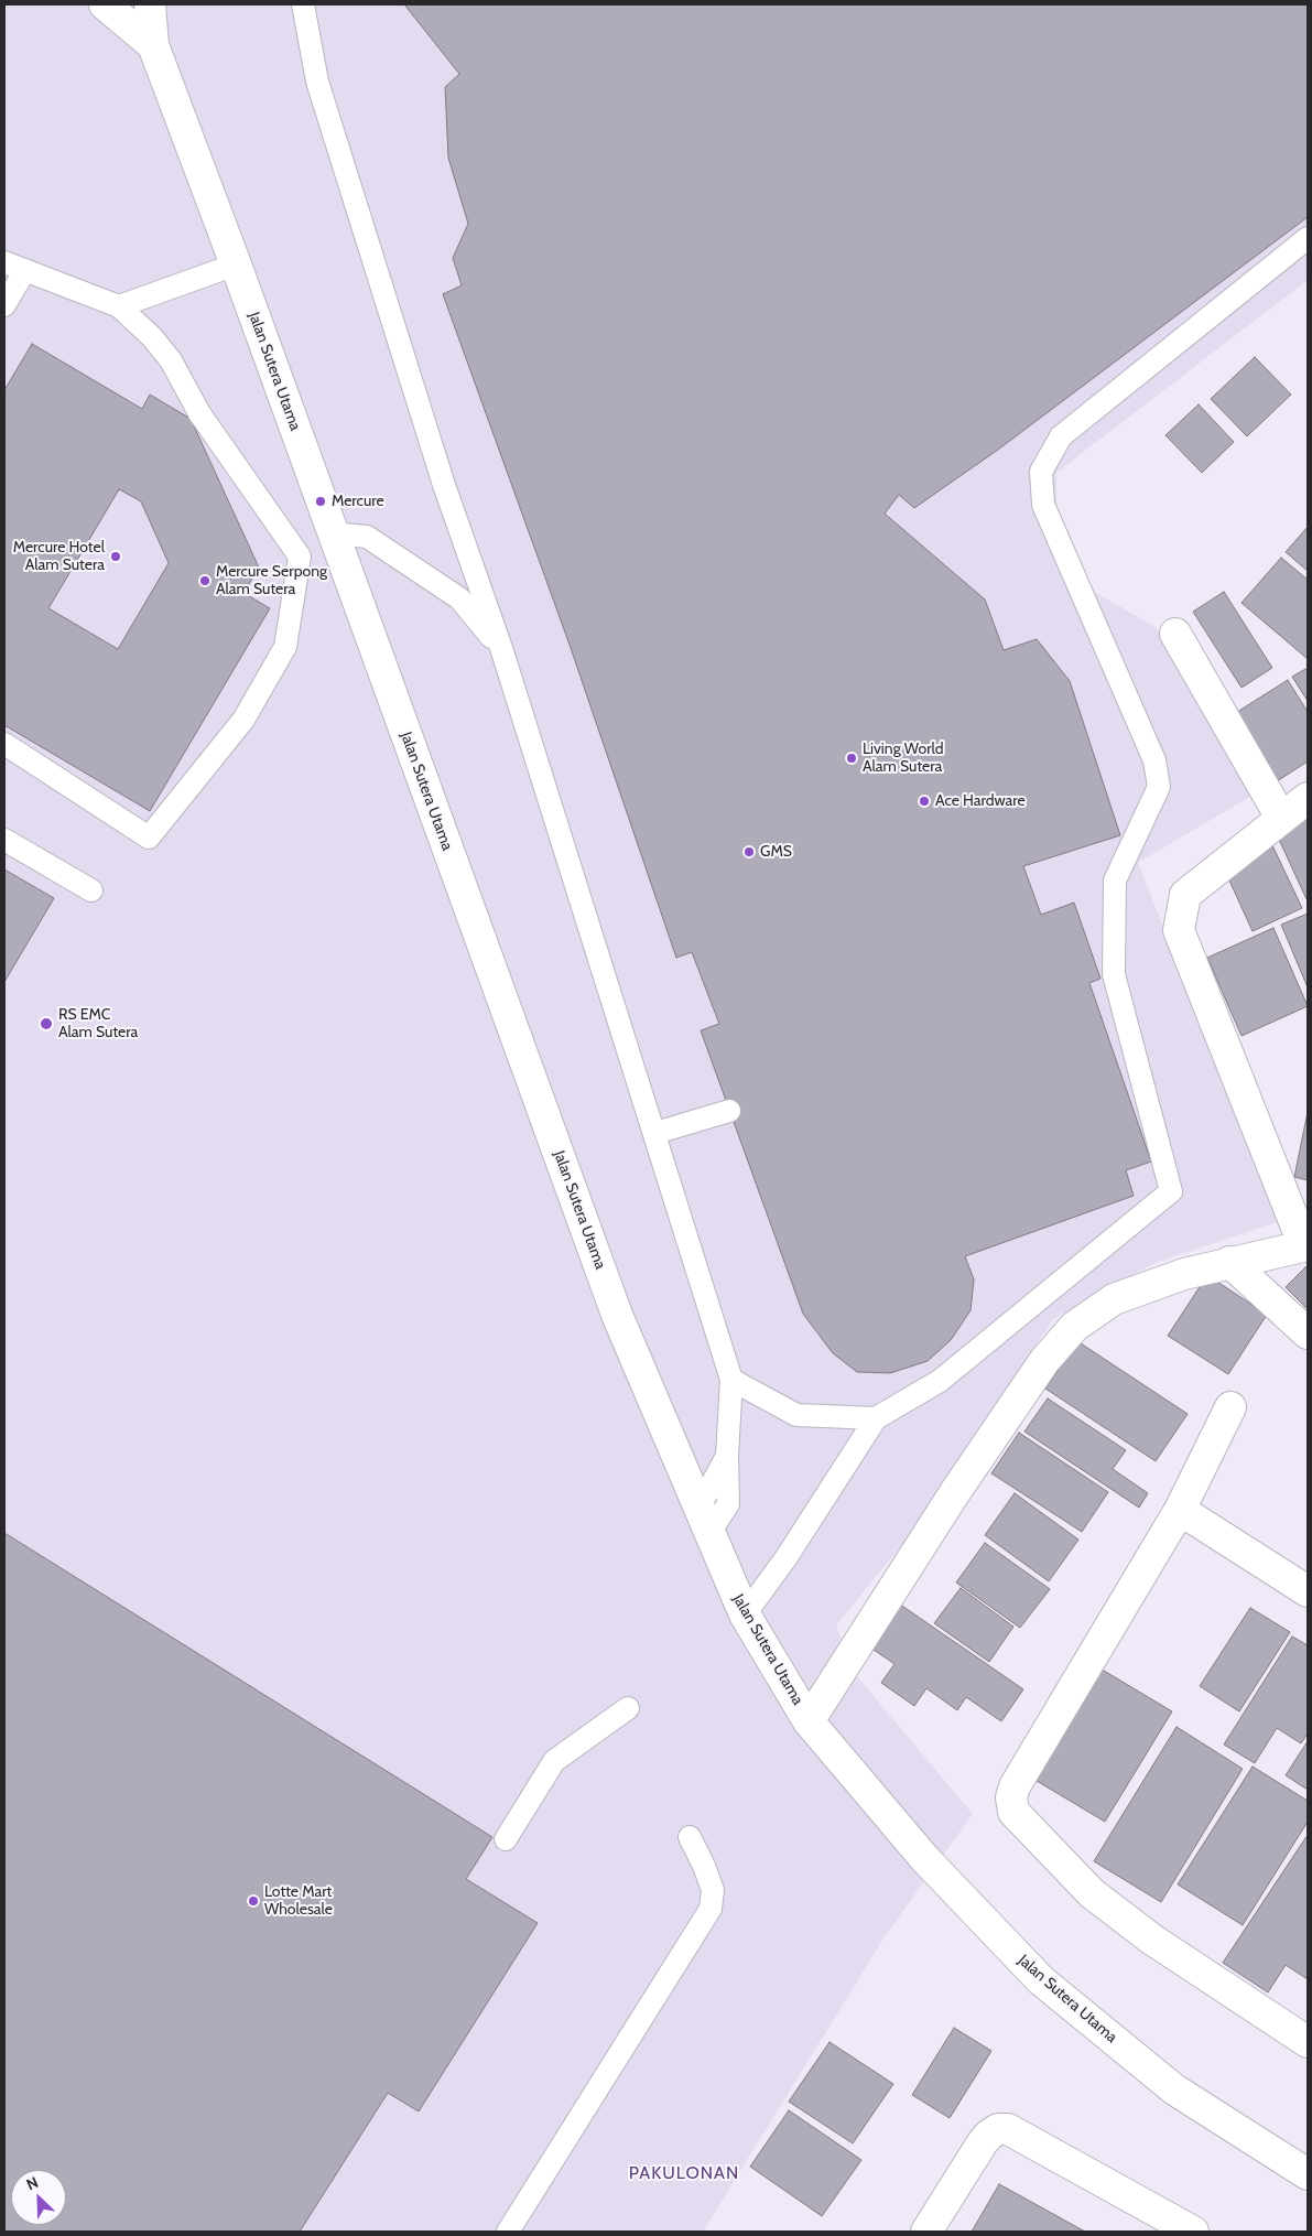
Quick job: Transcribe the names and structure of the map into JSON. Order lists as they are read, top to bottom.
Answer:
{
  "streets": {
    "street": ["Jalan Sutera Utama"]
  },
  "districts": ["PAKULONAN"],
  "places": [
    "Mercure",
    "Mercure Hotel Alam Sutera",
    "Mercure Serpong Alam Sutera",
    "Living World Alam Sutera",
    "Ace Hardware",
    "GMS",
    "RS EMC Alam Sutera",
    "Lotte Mart Wholesale"
  ],
  "north": "top left"
}
